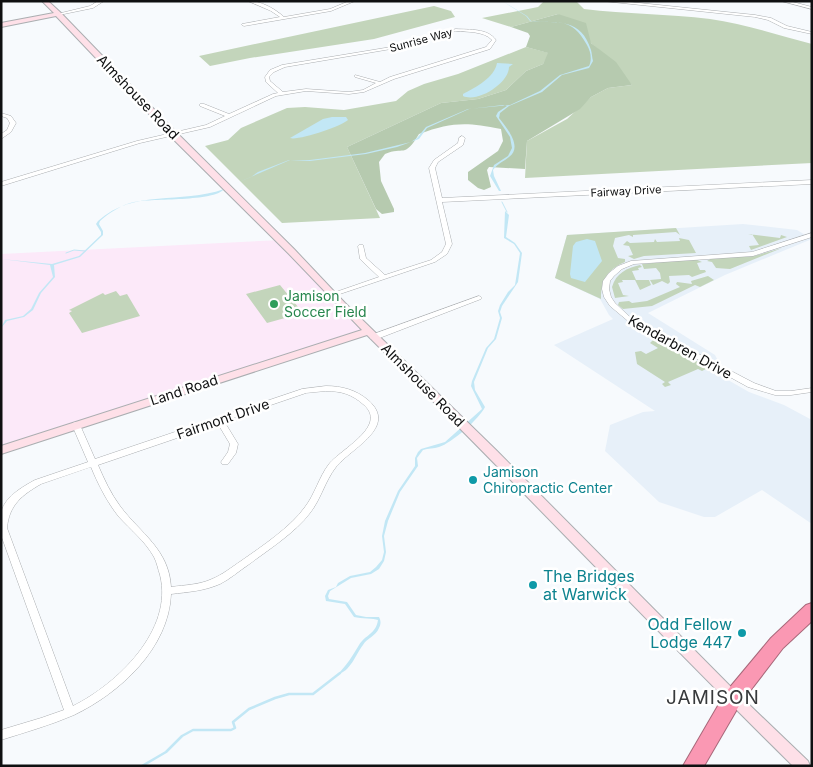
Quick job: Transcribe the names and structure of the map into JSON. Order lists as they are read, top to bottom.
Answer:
{
  "streets": {
    "main road": ["Almshouse Road", "Land Road"],
    "street": [
      "Sunrise Way",
      "Fairway Drive",
      "Kendarbren Drive",
      "Fairmont Drive"
    ]
  },
  "crossings": [
    ["Sunrise Way", "Almshouse Road"],
    ["Almshouse Road", "Land Road"]
  ],
  "districts": ["JAMISON"],
  "places": [
    "Jamison Soccer Field",
    "Jamison Chiropractic Center",
    "The Bridges at Warwick",
    "Odd Fellow Lodge 447"
  ]
}
